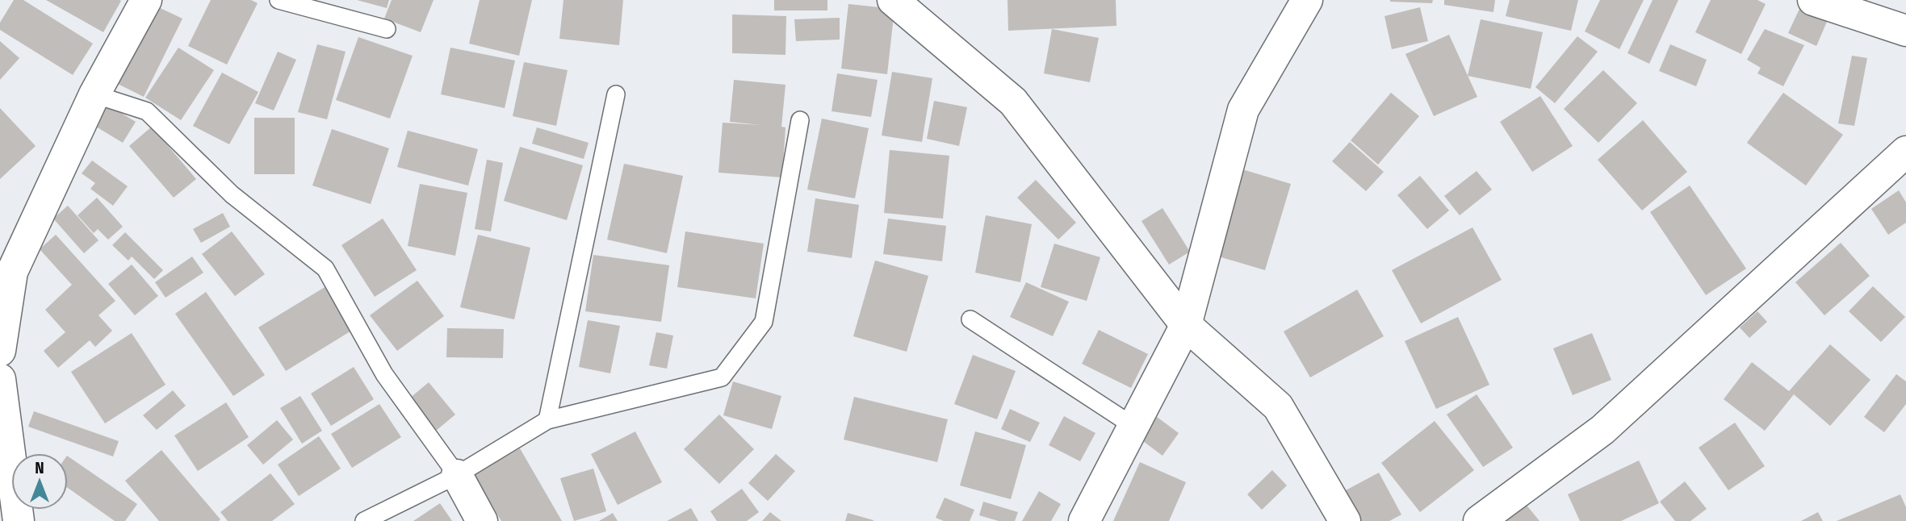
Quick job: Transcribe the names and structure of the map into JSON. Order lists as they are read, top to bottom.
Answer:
{
  "north": "top"
}
